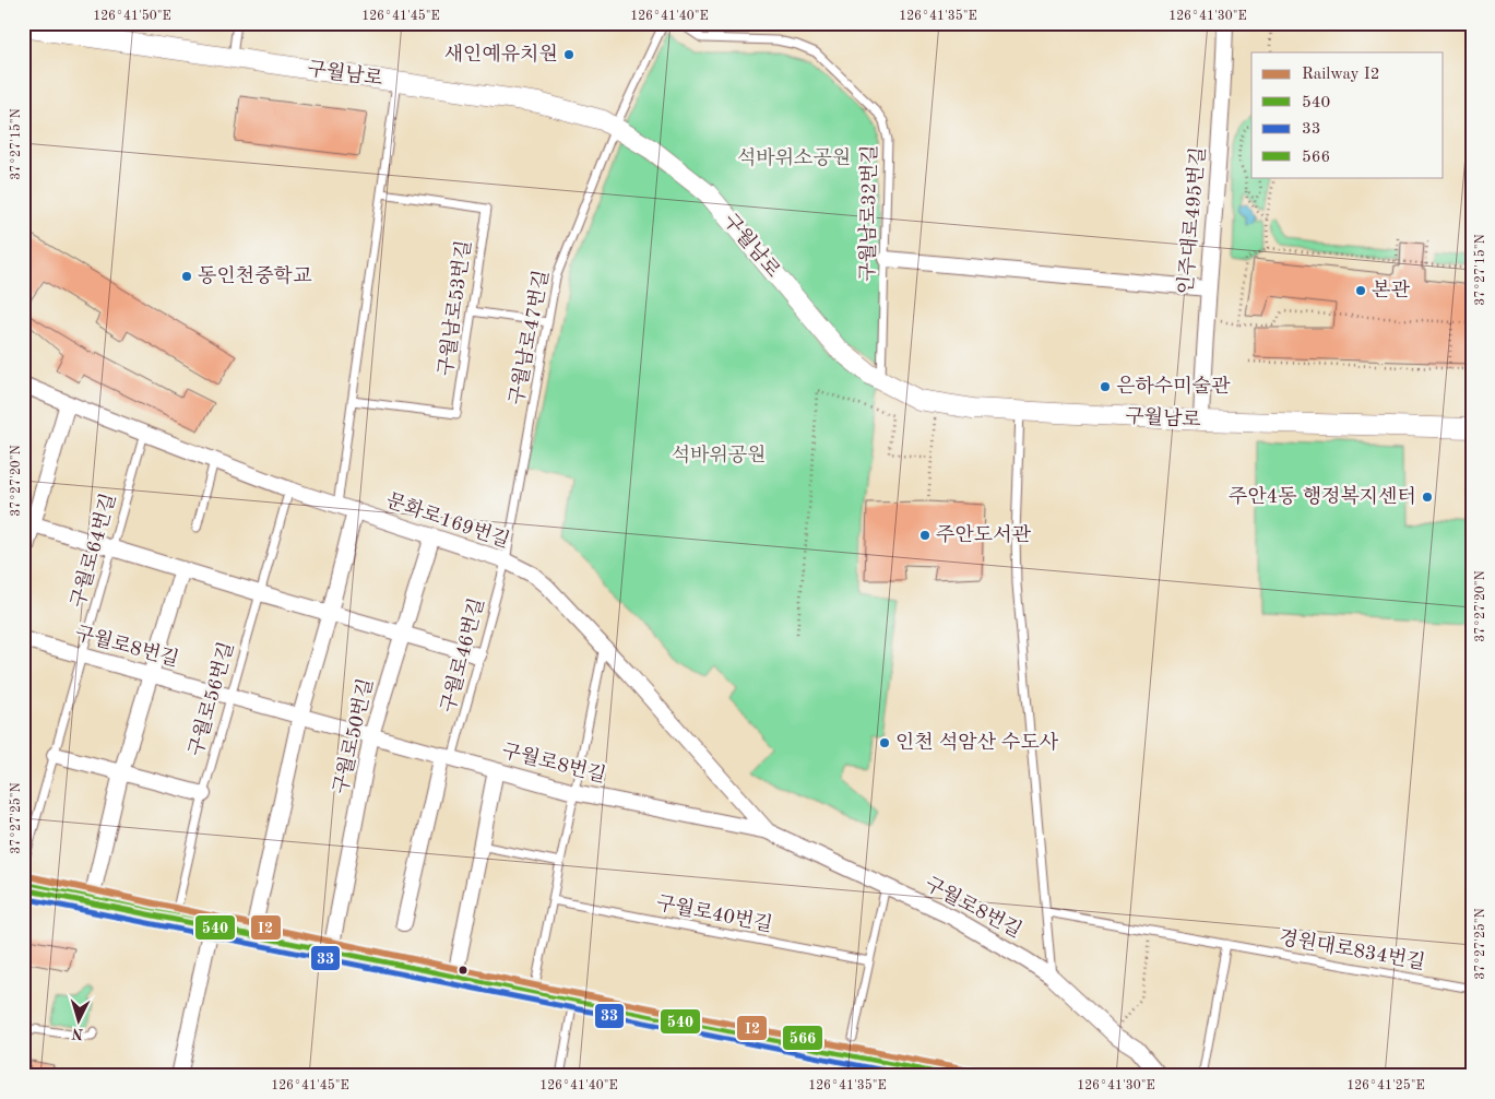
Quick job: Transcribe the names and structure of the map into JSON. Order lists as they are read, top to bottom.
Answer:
{
  "streets": {
    "street": [
      "구월남로",
      "인주대로495번길",
      "문화로169번길",
      "구월로8번길",
      "구월로50번길"
    ],
    "lane": [
      "구월남로32번길",
      "구월남로53번길",
      "구월남로47번길",
      "구월로64번길",
      "구월로46번길",
      "구월로56번길",
      "구월로40번길",
      "경원대로834번길"
    ]
  },
  "crossings": [
    ["구월남로", "구월남로32번길"],
    ["구월남로", "인주대로495번길"],
    ["구월남로", "구월남로47번길"],
    ["구월남로", "구월로8번길"],
    ["구월남로47번길", "문화로169번길"],
    ["구월남로47번길", "구월로46번길"],
    ["문화로169번길", "구월로64번길"],
    ["문화로169번길", "구월로8번길"],
    ["문화로169번길", "구월로46번길"],
    ["문화로169번길", "구월로56번길"],
    ["문화로169번길", "구월로50번길"],
    ["구월로64번길", "구월로8번길"],
    ["구월로8번길", "구월로46번길"],
    ["구월로8번길", "구월로56번길"],
    ["구월로8번길", "구월로50번길"],
    ["구월로8번길", "경원대로834번길"]
  ],
  "parks": ["석바위소공원", "석바위공원"],
  "places": [
    "새인예유치원",
    "동인천중학교",
    "본관",
    "은하수미술관",
    "주안4동 행정복지센터",
    "주안도서관",
    "인천 석암산 수도사"
  ],
  "lines": [
    "rail line I2",
    "transit line 566",
    "transit line 540",
    "transit line 33"
  ],
  "legend": [
    "Railway I2",
    "540",
    "33",
    "566"
  ],
  "north": "bottom",
  "coordinates": [
    "126°41'50\"E",
    "126°41'45\"E",
    "126°41'40\"E",
    "126°41'35\"E",
    "126°41'30\"E",
    "37°27'15\"N",
    "37°27'20\"N",
    "37°27'25\"N",
    "126°41'25\"E"
  ]
}
